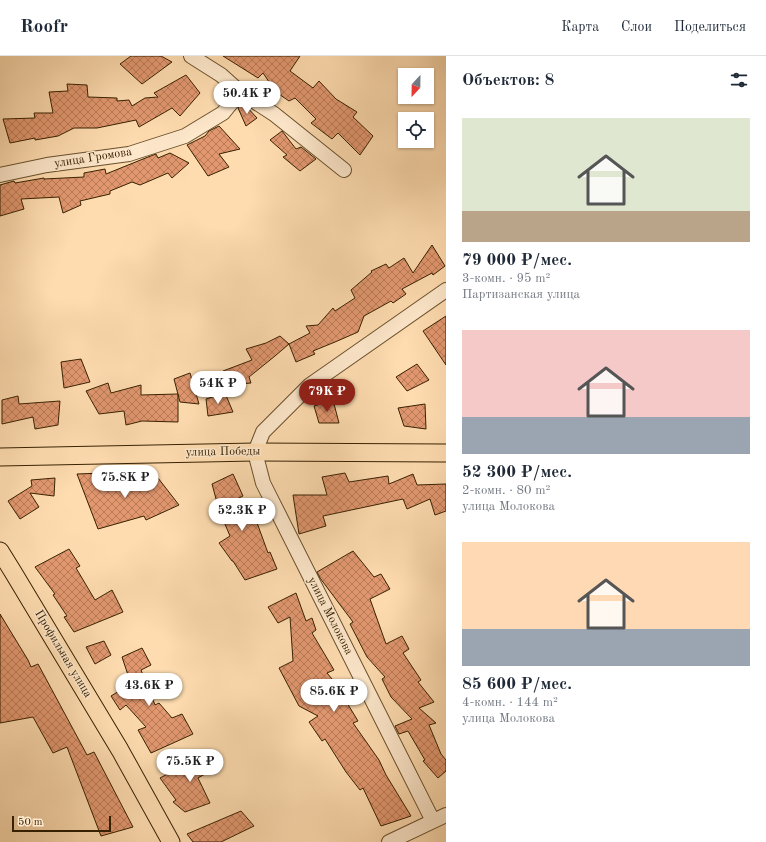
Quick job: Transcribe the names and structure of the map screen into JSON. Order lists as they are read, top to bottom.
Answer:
{
  "streets": {
    "main road": ["улица Победы", "Профильная улица"],
    "street": ["улица Громова", "улица Молокова"]
  },
  "crossings": [
    ["улица Победы", "улица Молокова"]
  ],
  "scale_bar": "50 m",
  "north": "bottom",
  "page": {
    "header": "Roofr",
    "nav": ["Карта", "Слои", "Поделиться"],
    "heading": "Объектов: 8",
    "price": [
      "50.4K ₽",
      "54K ₽",
      "79K ₽",
      "75.8K ₽",
      "52.3K ₽",
      "43.6K ₽",
      "85.6K ₽",
      "75.5K ₽"
    ],
    "list": [
      {
        "name": "79 000 ₽/мес.",
        "note": "3-комн. · 95 m² · Партизанская улица"
      },
      {
        "name": "52 300 ₽/мес.",
        "note": "2-комн. · 80 m² · улица Молокова"
      },
      {
        "name": "85 600 ₽/мес.",
        "note": "4-комн. · 144 m² · улица Молокова"
      }
    ],
    "scale": "50 m"
  }
}
